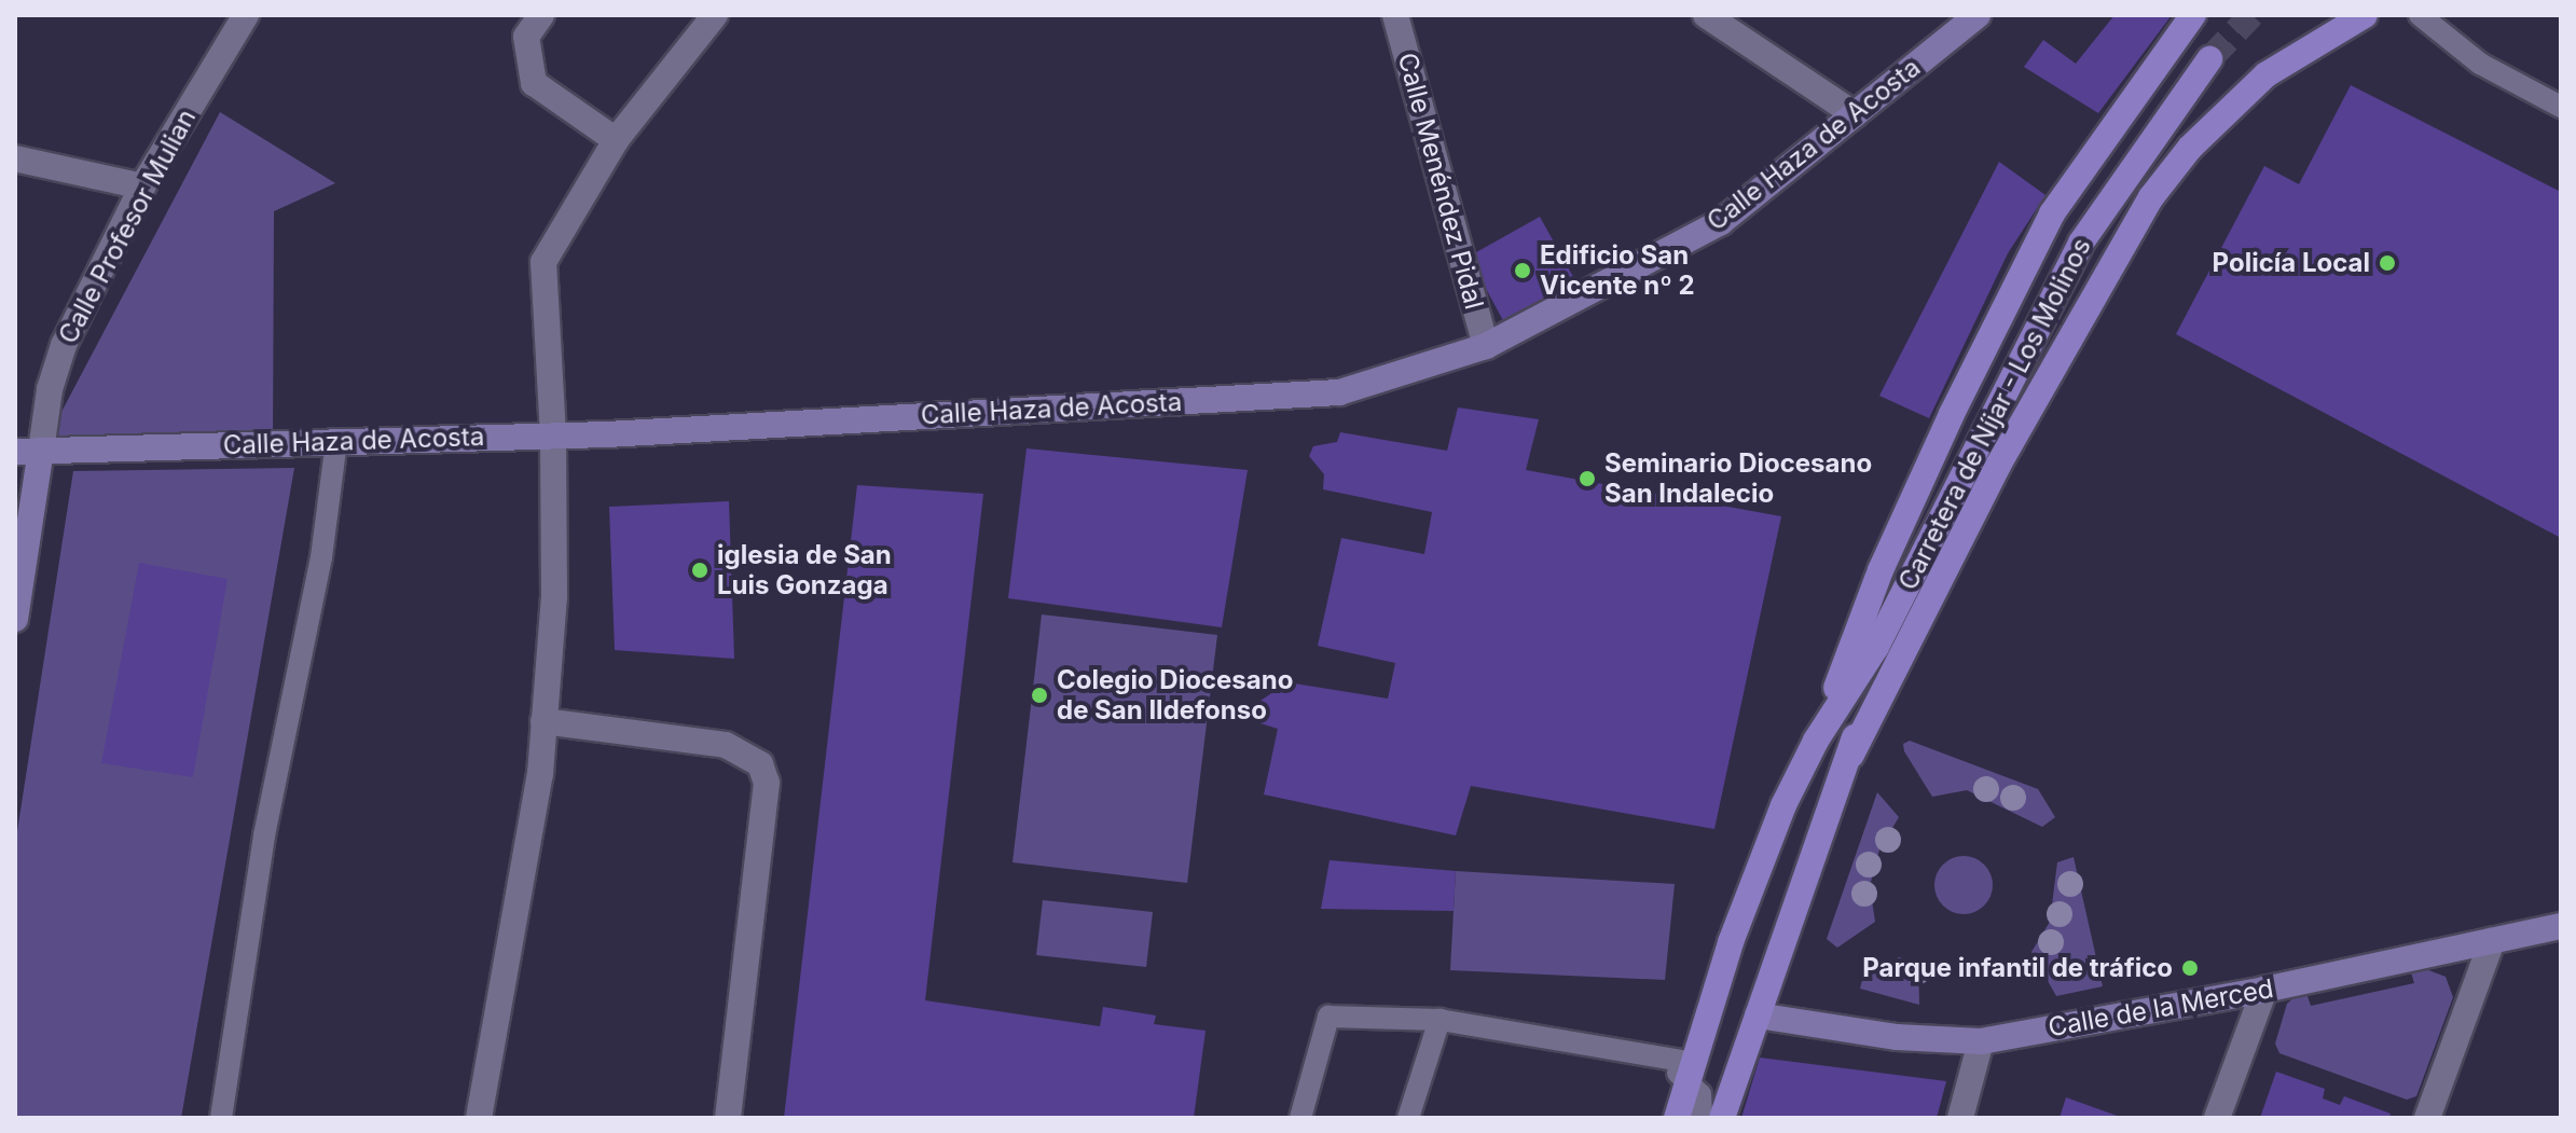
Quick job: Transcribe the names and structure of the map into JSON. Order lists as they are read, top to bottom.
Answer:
{
  "streets": {
    "main road": ["Carretera de Níjar - Los Molinos"],
    "street": [
      "Calle Haza de Acosta",
      "Calle Menéndez Pidal",
      "Calle Profesor Mulian",
      "Calle de la Merced"
    ]
  },
  "crossings": [
    ["Calle Haza de Acosta", "Calle Menéndez Pidal"],
    ["Calle Haza de Acosta", "Calle Profesor Mulian"],
    ["Carretera de Níjar - Los Molinos", "Calle de la Merced"]
  ],
  "places": [
    "Policía Local",
    "Edificio San Vicente nº 2",
    "Seminario Diocesano San Indalecio",
    "iglesia de San Luis Gonzaga",
    "Colegio Diocesano de San Ildefonso",
    "Parque infantil de tráfico"
  ]
}
